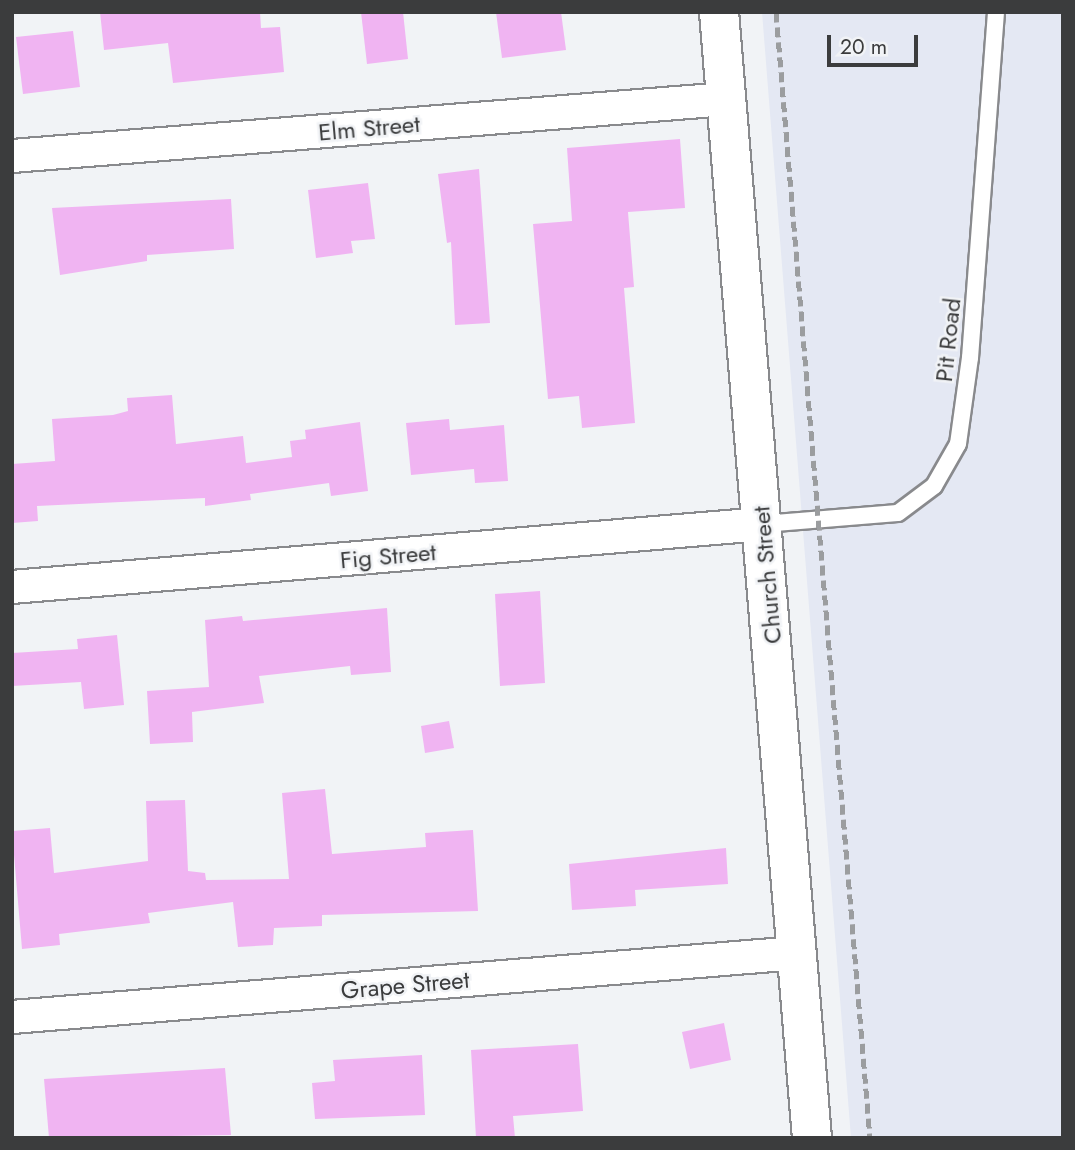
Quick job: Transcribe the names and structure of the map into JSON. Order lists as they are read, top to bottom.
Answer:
{
  "streets": {
    "street": [
      "Elm Street",
      "Fig Street",
      "Church Street",
      "Grape Street"
    ],
    "lane": ["Pit Road"]
  },
  "crossings": [
    ["Elm Street", "Church Street"],
    ["Pit Road", "Fig Street"],
    ["Pit Road", "Church Street"],
    ["Fig Street", "Church Street"],
    ["Church Street", "Grape Street"]
  ],
  "scale_bar": "20 m"
}
